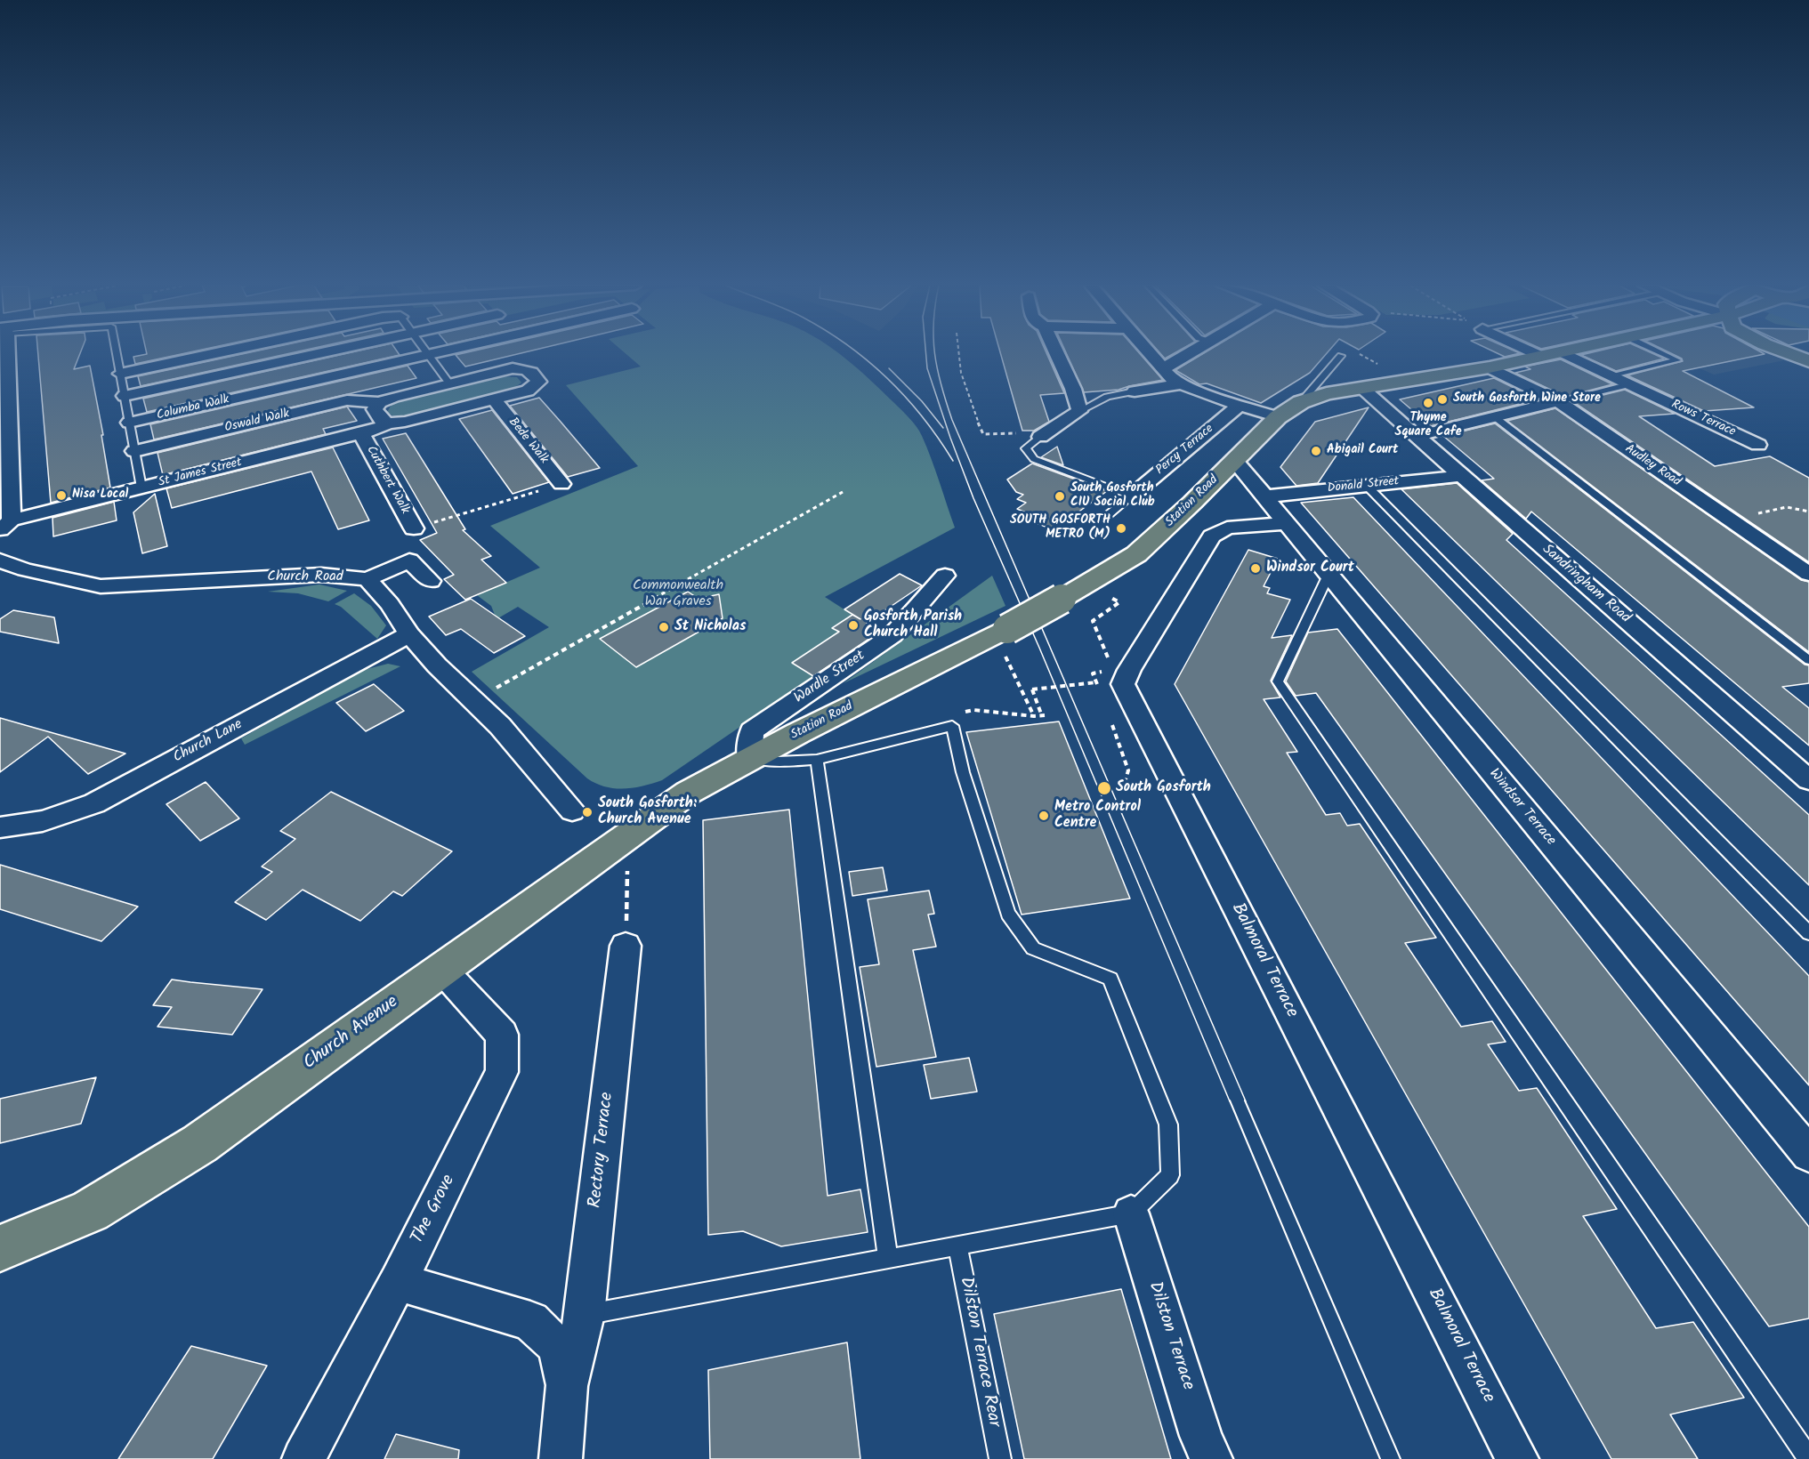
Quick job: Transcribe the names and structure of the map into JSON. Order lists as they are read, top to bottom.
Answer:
{
  "streets": {
    "main road": ["Station Road", "Church Avenue"],
    "street": [
      "Columba Walk",
      "Rows Terrace",
      "Oswald Walk",
      "Bede Walk",
      "Percy Terrace",
      "Audley Road",
      "St James Street",
      "Cuthbert Walk",
      "Donald Street",
      "Church Road",
      "Sandringham Road",
      "Wardle Street",
      "Church Lane",
      "Windsor Terrace",
      "Balmoral Terrace",
      "Rectory Terrace",
      "The Grove",
      "Dilston Terrace"
    ],
    "lane": ["Dilston Terrace Rear"]
  },
  "crossings": [
    ["Oswald Walk", "St James Street"],
    ["Bede Walk", "St James Street"],
    ["Audley Road", "Station Road"],
    ["St James Street", "Cuthbert Walk"],
    ["Donald Street", "Sandringham Road"],
    ["Donald Street", "Windsor Terrace"],
    ["Station Road", "Sandringham Road"],
    ["Station Road", "Wardle Street"],
    ["Station Road", "Windsor Terrace"],
    ["Station Road", "Church Avenue"],
    ["Windsor Terrace", "Balmoral Terrace"],
    ["Church Avenue", "The Grove"]
  ],
  "parks": ["Commonwealth War Graves"],
  "places": [
    "South Gosforth Wine Store",
    "Thyme Square Cafe",
    "Abigail Court",
    "Nisa Local",
    "South Gosforth CIU Social Club",
    "SOUTH GOSFORTH METRO (M)",
    "Windsor Court",
    "Gosforth Parish Church Hall",
    "St Nicholas",
    "South Gosforth",
    "South Gosforth: Church Avenue",
    "Metro Control Centre"
  ]
}
